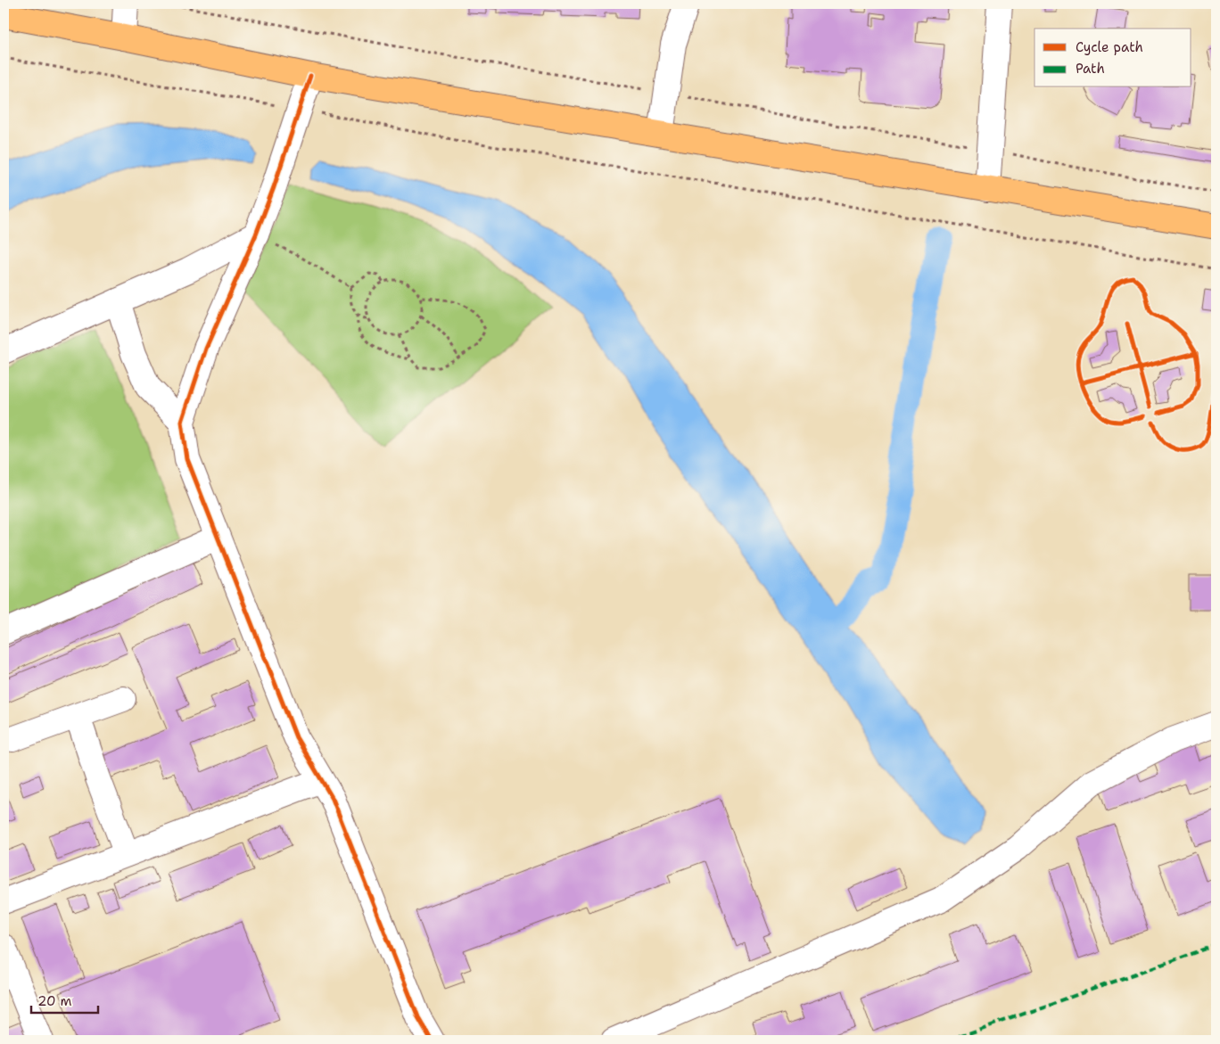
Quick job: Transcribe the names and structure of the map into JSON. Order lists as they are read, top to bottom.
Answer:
{
  "legend": ["Cycle path", "Path"],
  "scale_bar": "20 m"
}
